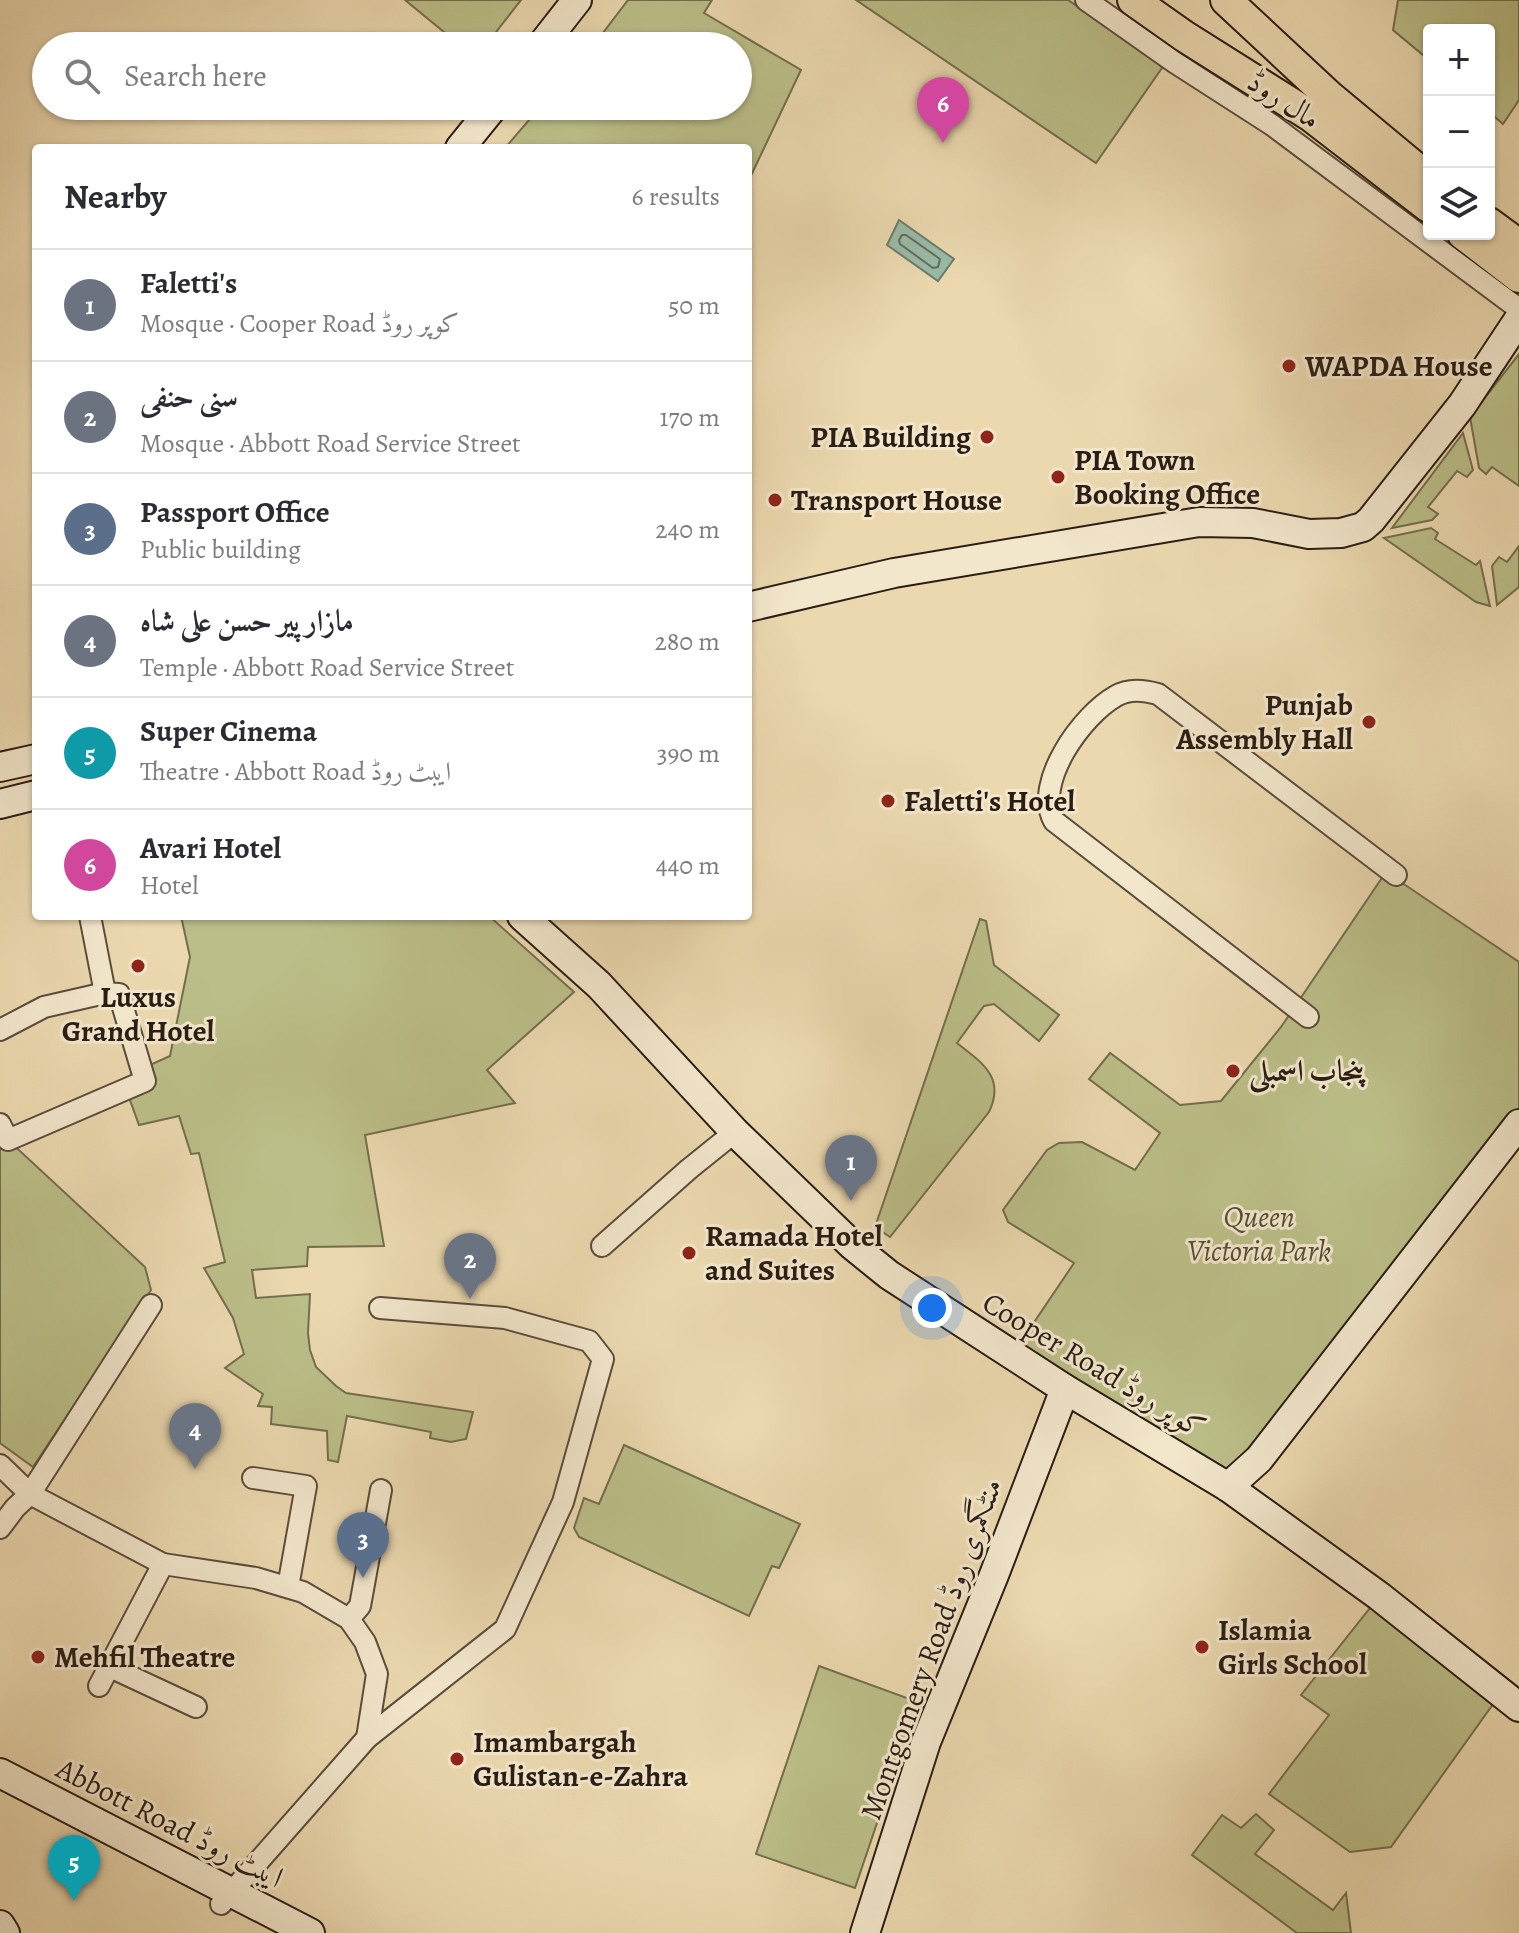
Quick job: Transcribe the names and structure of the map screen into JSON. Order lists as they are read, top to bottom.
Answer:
{
  "streets": {
    "main road": [
      "مال روڈ",
      "Cooper Road کوپر روڈ",
      "Montgomery Road منٹگمری روڈ",
      "Abbott Road ایبٹ روڈ"
    ]
  },
  "crossings": [
    ["Cooper Road کوپر روڈ", "Montgomery Road منٹگمری روڈ"]
  ],
  "parks": ["Queen Victoria Park"],
  "places": [
    "WAPDA House",
    "PIA Building",
    "PIA Town Booking Office",
    "Transport House",
    "Punjab Assembly Hall",
    "Faletti's Hotel",
    "Luxus Grand Hotel",
    "پنجاب اسمبلی",
    "Ramada Hotel and Suites",
    "Islamia Girls School",
    "Mehfil Theatre",
    "Imambargah Gulistan-e-Zahra"
  ],
  "page": {
    "map_buttons": ["+", "−"],
    "search": "Search here",
    "pins": [
      "6",
      "1",
      "2",
      "4",
      "3",
      "5"
    ],
    "heading": ["Nearby", "6 results"],
    "list": [
      {
        "mark": "1",
        "name": "Faletti's",
        "note": "Mosque · Cooper Road کوپر روڈ",
        "value": "50 m"
      },
      {
        "mark": "2",
        "name": "سنی حنفی",
        "note": "Mosque · Abbott Road Service Street",
        "value": "170 m"
      },
      {
        "mark": "3",
        "name": "Passport Office",
        "note": "Public building",
        "value": "240 m"
      },
      {
        "mark": "4",
        "name": "مازار پیر حسن علی شاہ",
        "note": "Temple · Abbott Road Service Street",
        "value": "280 m"
      },
      {
        "mark": "5",
        "name": "Super Cinema",
        "note": "Theatre · Abbott Road ایبٹ روڈ",
        "value": "390 m"
      },
      {
        "mark": "6",
        "name": "Avari Hotel",
        "note": "Hotel",
        "value": "440 m"
      }
    ]
  }
}
